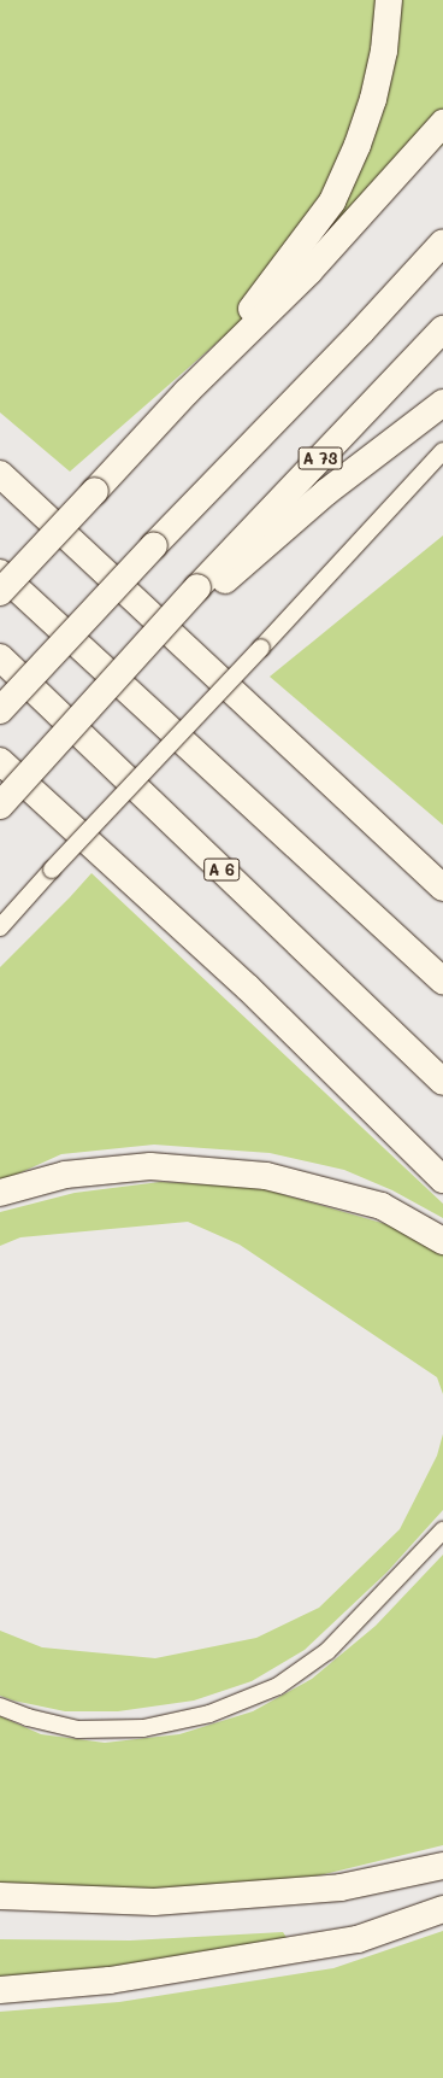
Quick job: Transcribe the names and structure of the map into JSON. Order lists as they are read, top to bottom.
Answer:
{
  "streets": {
    "highway": ["A 73", "A 6"]
  }
}
